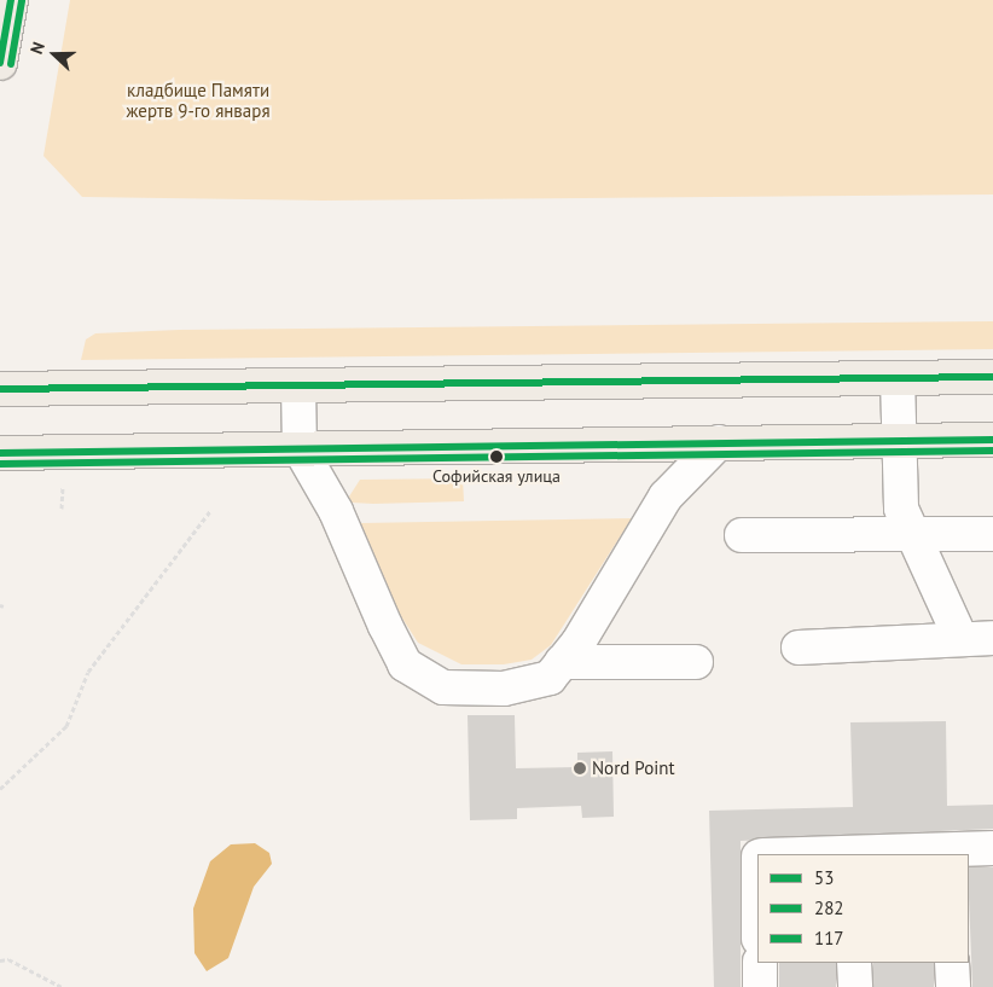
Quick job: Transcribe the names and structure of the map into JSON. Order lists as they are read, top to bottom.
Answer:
{
  "parks": ["кладбище Памяти жертв 9-го января"],
  "places": ["Софийская улица", "Nord Point"],
  "lines": ["transit line 53", "transit line 117", "transit line 282"],
  "legend": ["53", "282", "117"],
  "north": "left"
}
